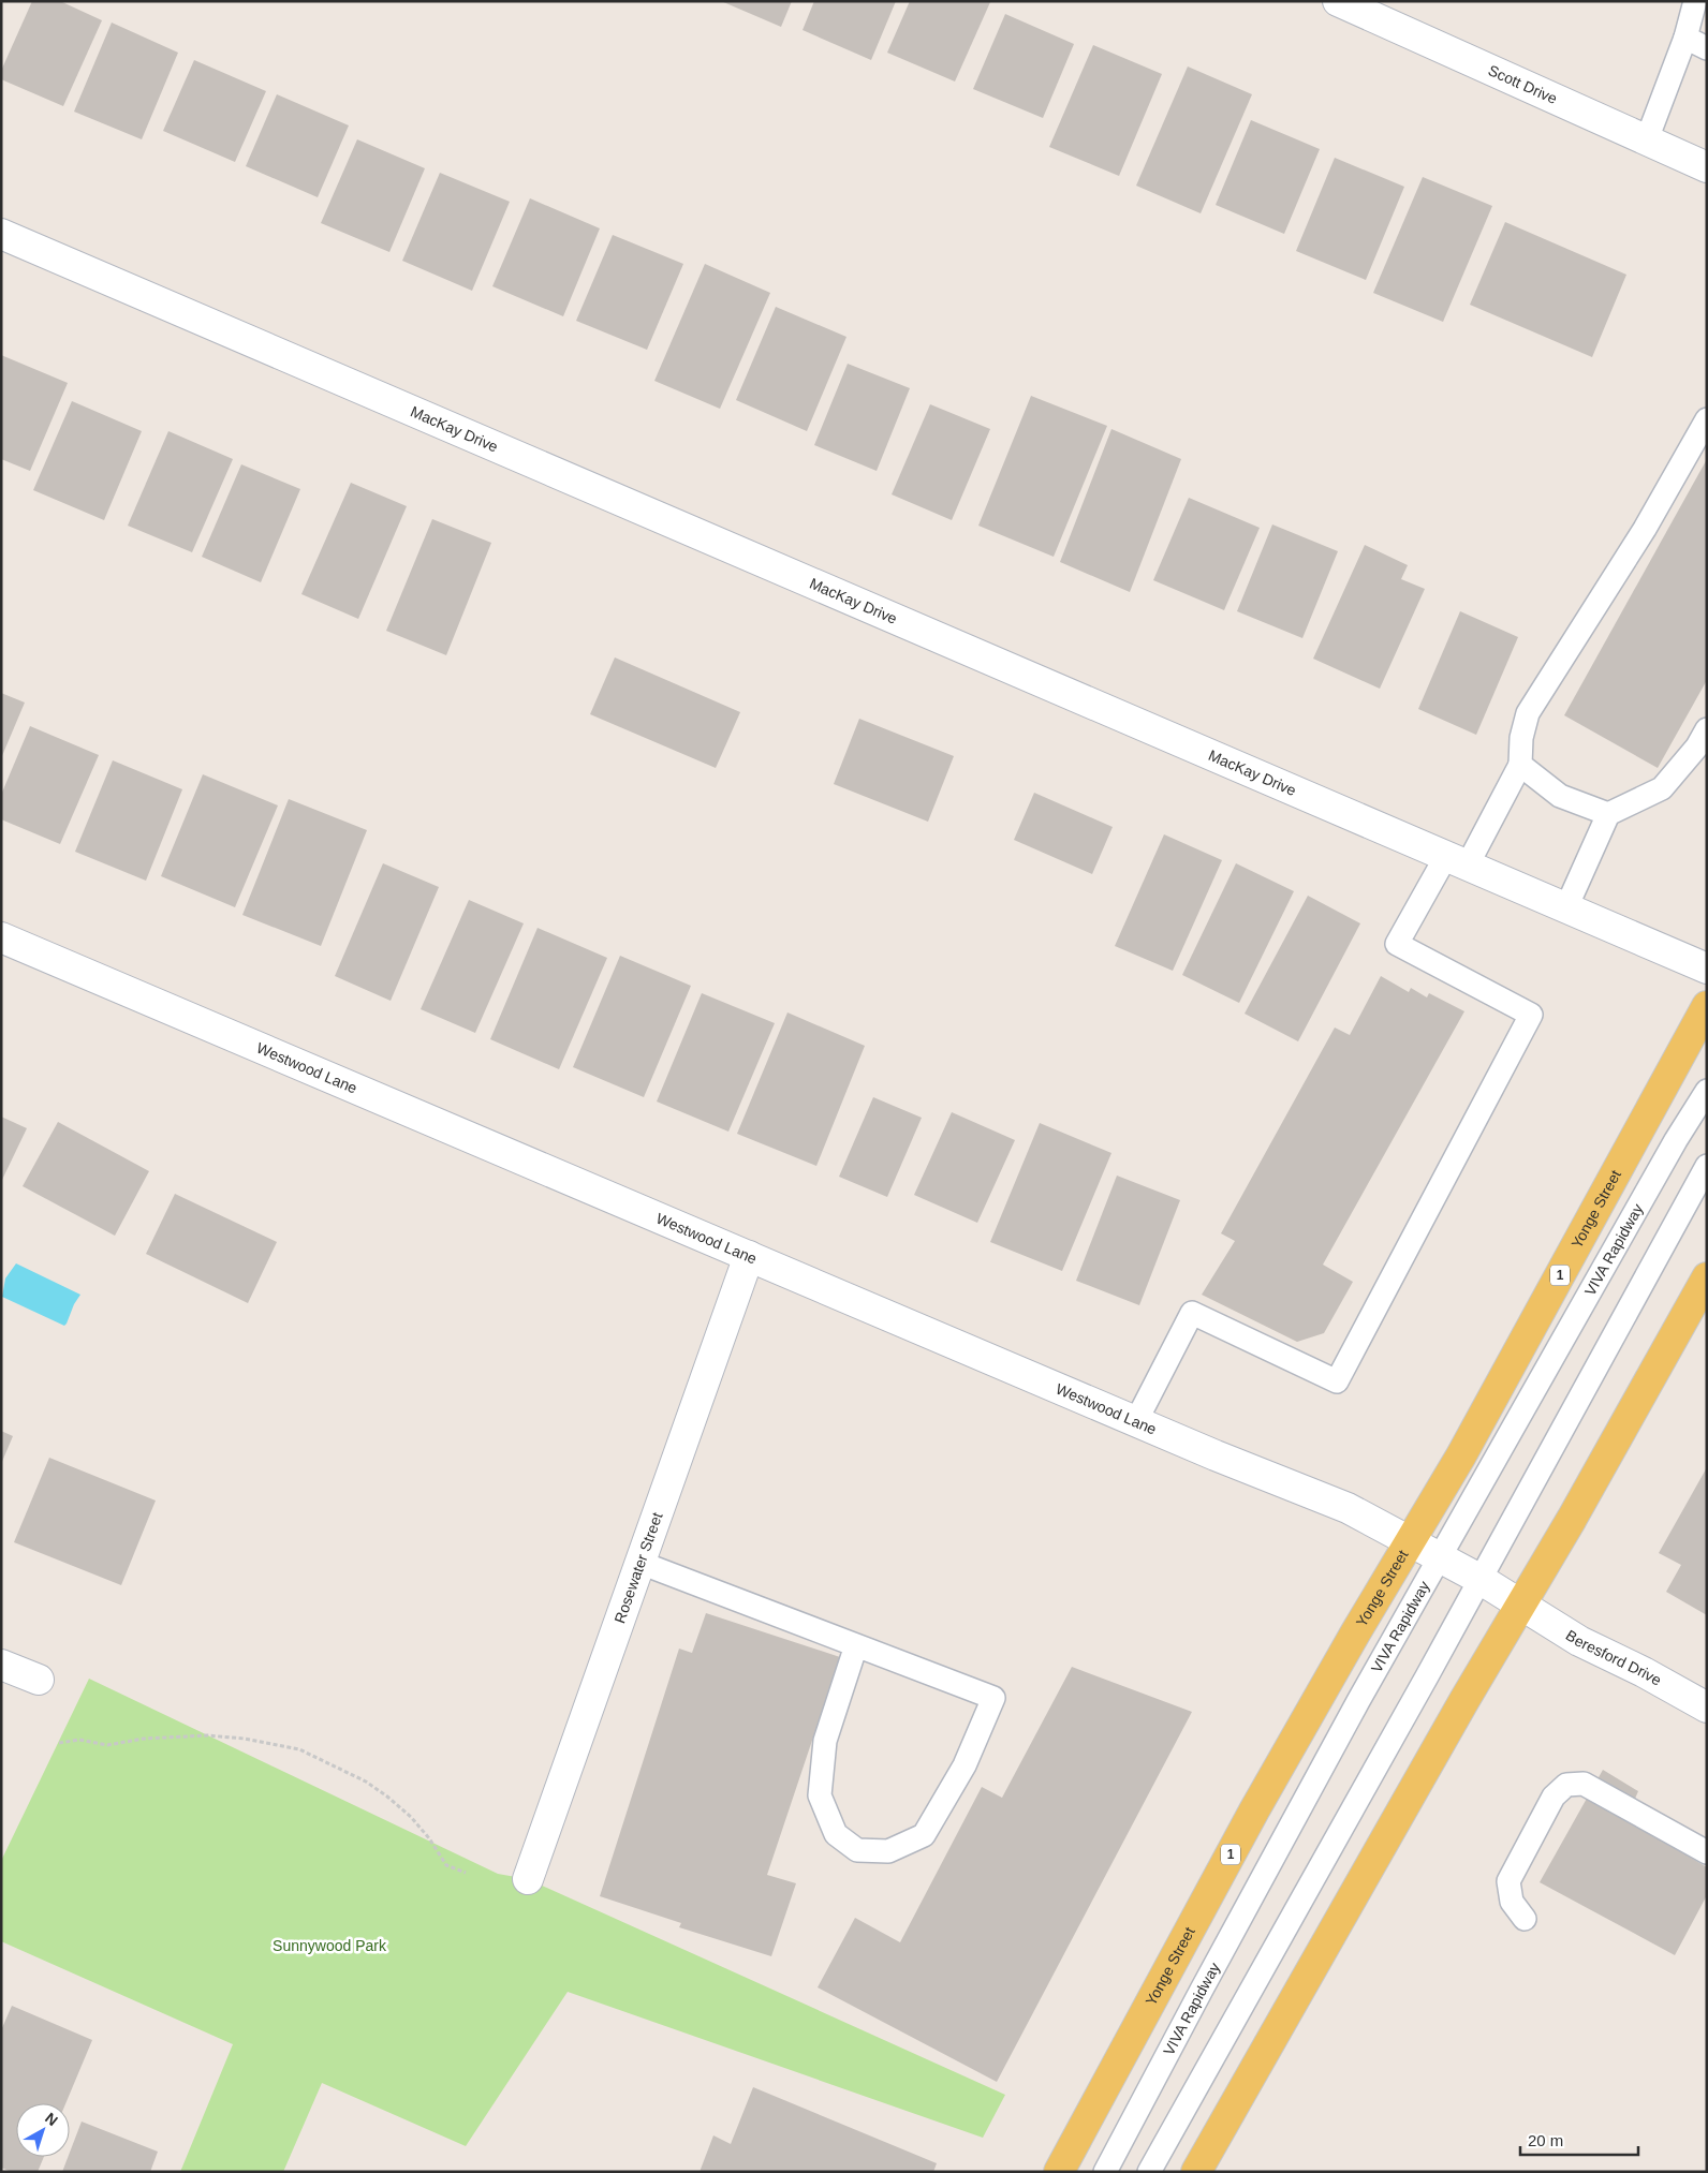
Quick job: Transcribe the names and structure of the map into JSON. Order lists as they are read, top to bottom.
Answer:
{
  "streets": {
    "main road": ["Yonge Street", "1"],
    "street": [
      "Scott Drive",
      "MacKay Drive",
      "Westwood Lane",
      "Rosewater Street",
      "Beresford Drive"
    ],
    "lane": ["VIVA Rapidway"]
  },
  "crossings": [
    ["Westwood Lane", "Yonge Street"],
    ["Westwood Lane", "VIVA Rapidway"],
    ["Westwood Lane", "Rosewater Street"],
    ["Westwood Lane", "Beresford Drive"]
  ],
  "parks": ["Sunnywood Park"],
  "scale_bar": "20 m",
  "north": "top right"
}
